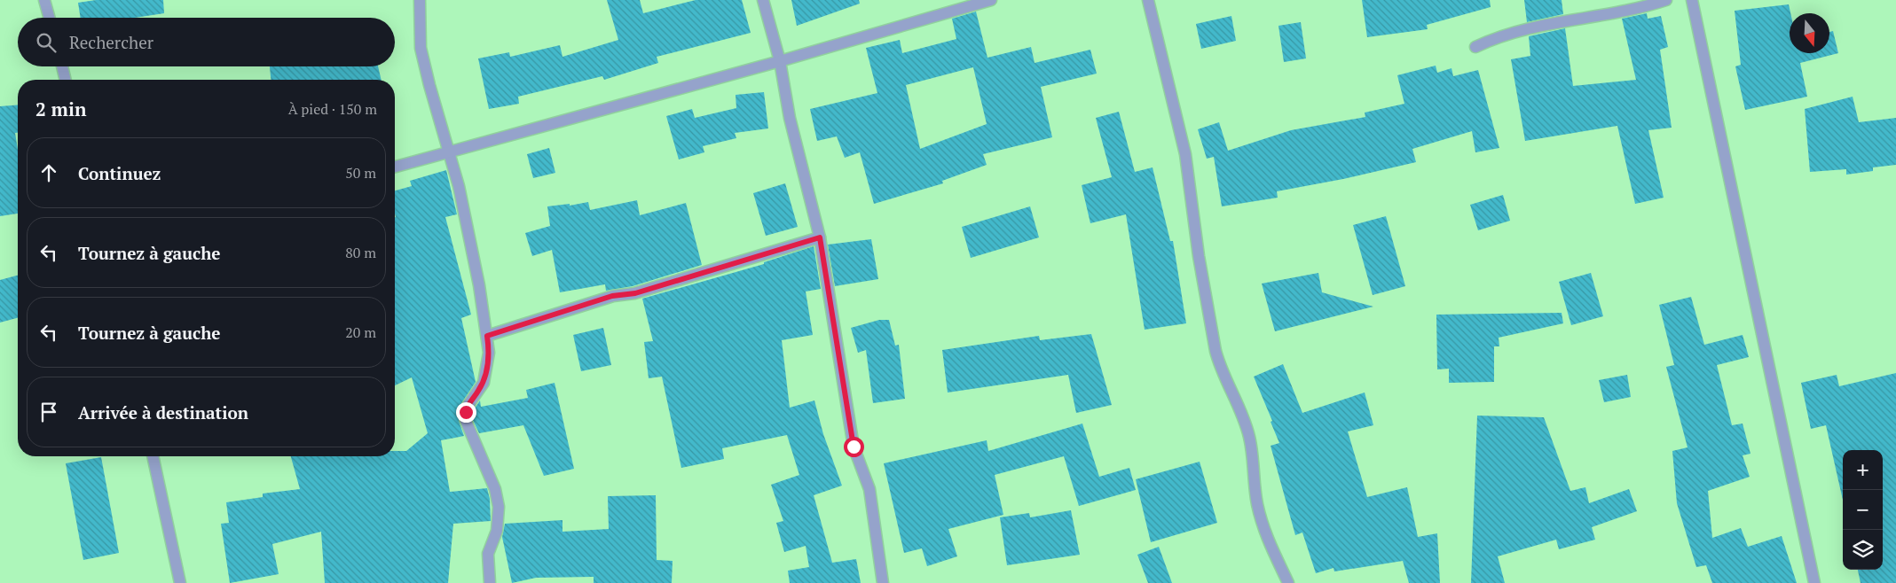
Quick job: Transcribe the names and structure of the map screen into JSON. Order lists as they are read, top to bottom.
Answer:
{
  "north": "bottom",
  "page": {
    "search": "Rechercher",
    "heading": ["2 min", "À pied · 150 m"],
    "list": [
      ["Continuez", "50 m"],
      ["Tournez à gauche", "80 m"],
      ["Tournez à gauche", "20 m"],
      "Arrivée à destination"
    ],
    "map_buttons": ["+", "−"]
  }
}
